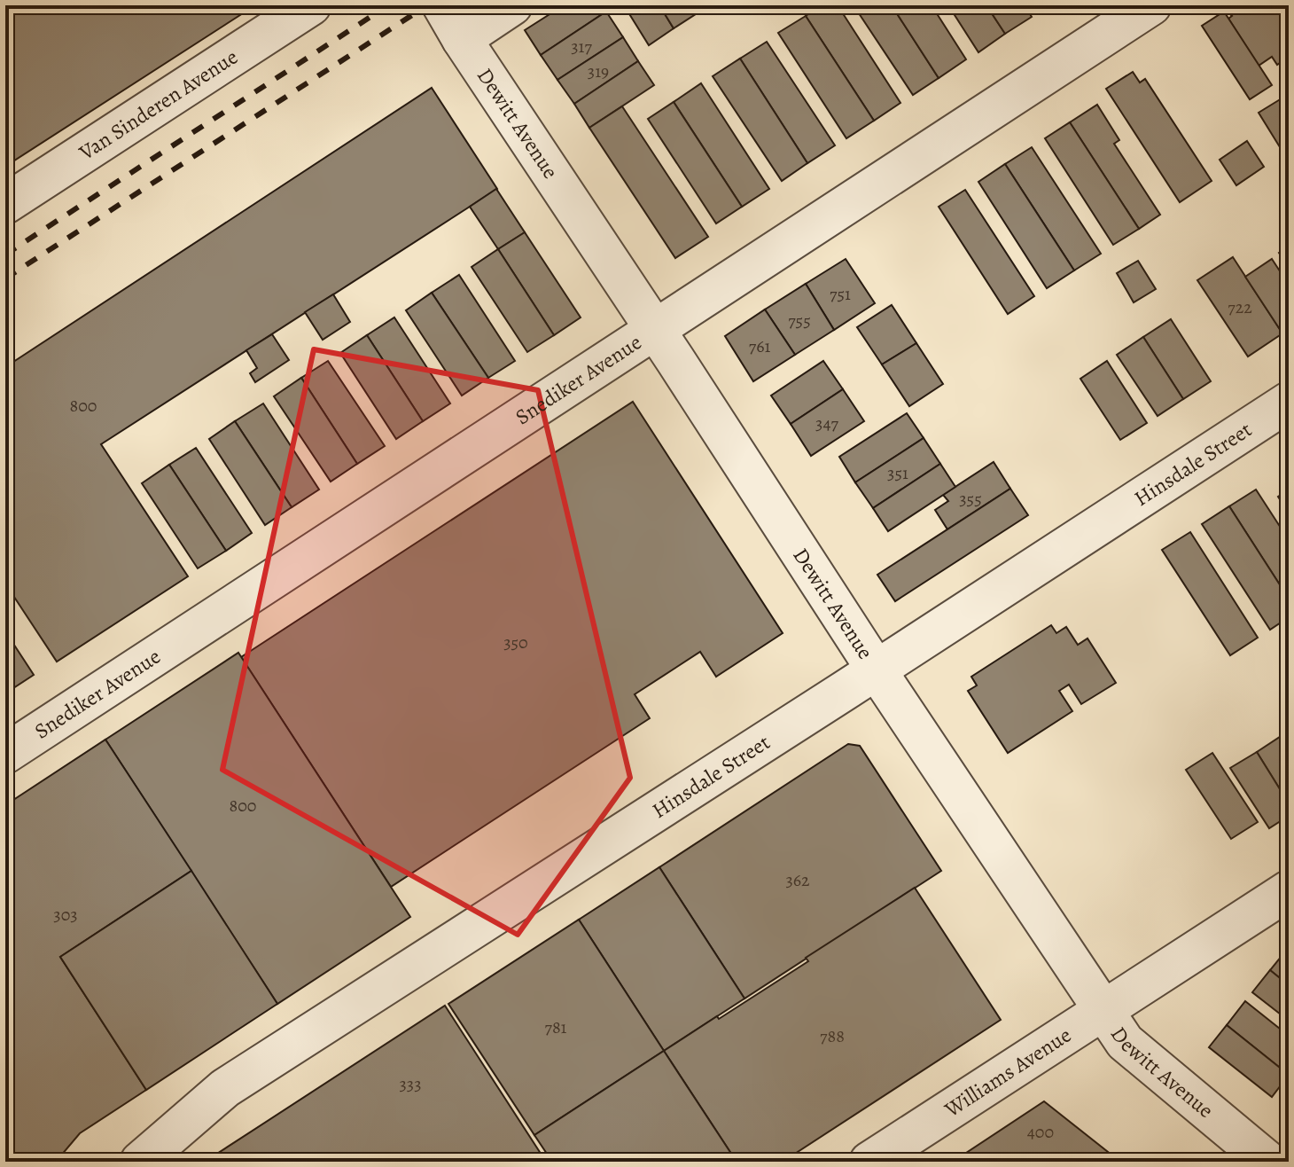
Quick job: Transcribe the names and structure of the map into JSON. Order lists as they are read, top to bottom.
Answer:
{
  "streets": {
    "street": [
      "Van Sinderen Avenue",
      "Dewitt Avenue",
      "Snediker Avenue",
      "Hinsdale Street",
      "Williams Avenue"
    ]
  },
  "crossings": [
    ["Dewitt Avenue", "Snediker Avenue"],
    ["Dewitt Avenue", "Hinsdale Street"],
    ["Dewitt Avenue", "Williams Avenue"]
  ],
  "house_numbers": [
    "317",
    "319",
    "751",
    "722",
    "755",
    "761",
    "800",
    "347",
    "351",
    "355",
    "350",
    "800",
    "362",
    "303",
    "781",
    "788",
    "333",
    "400"
  ]
}
